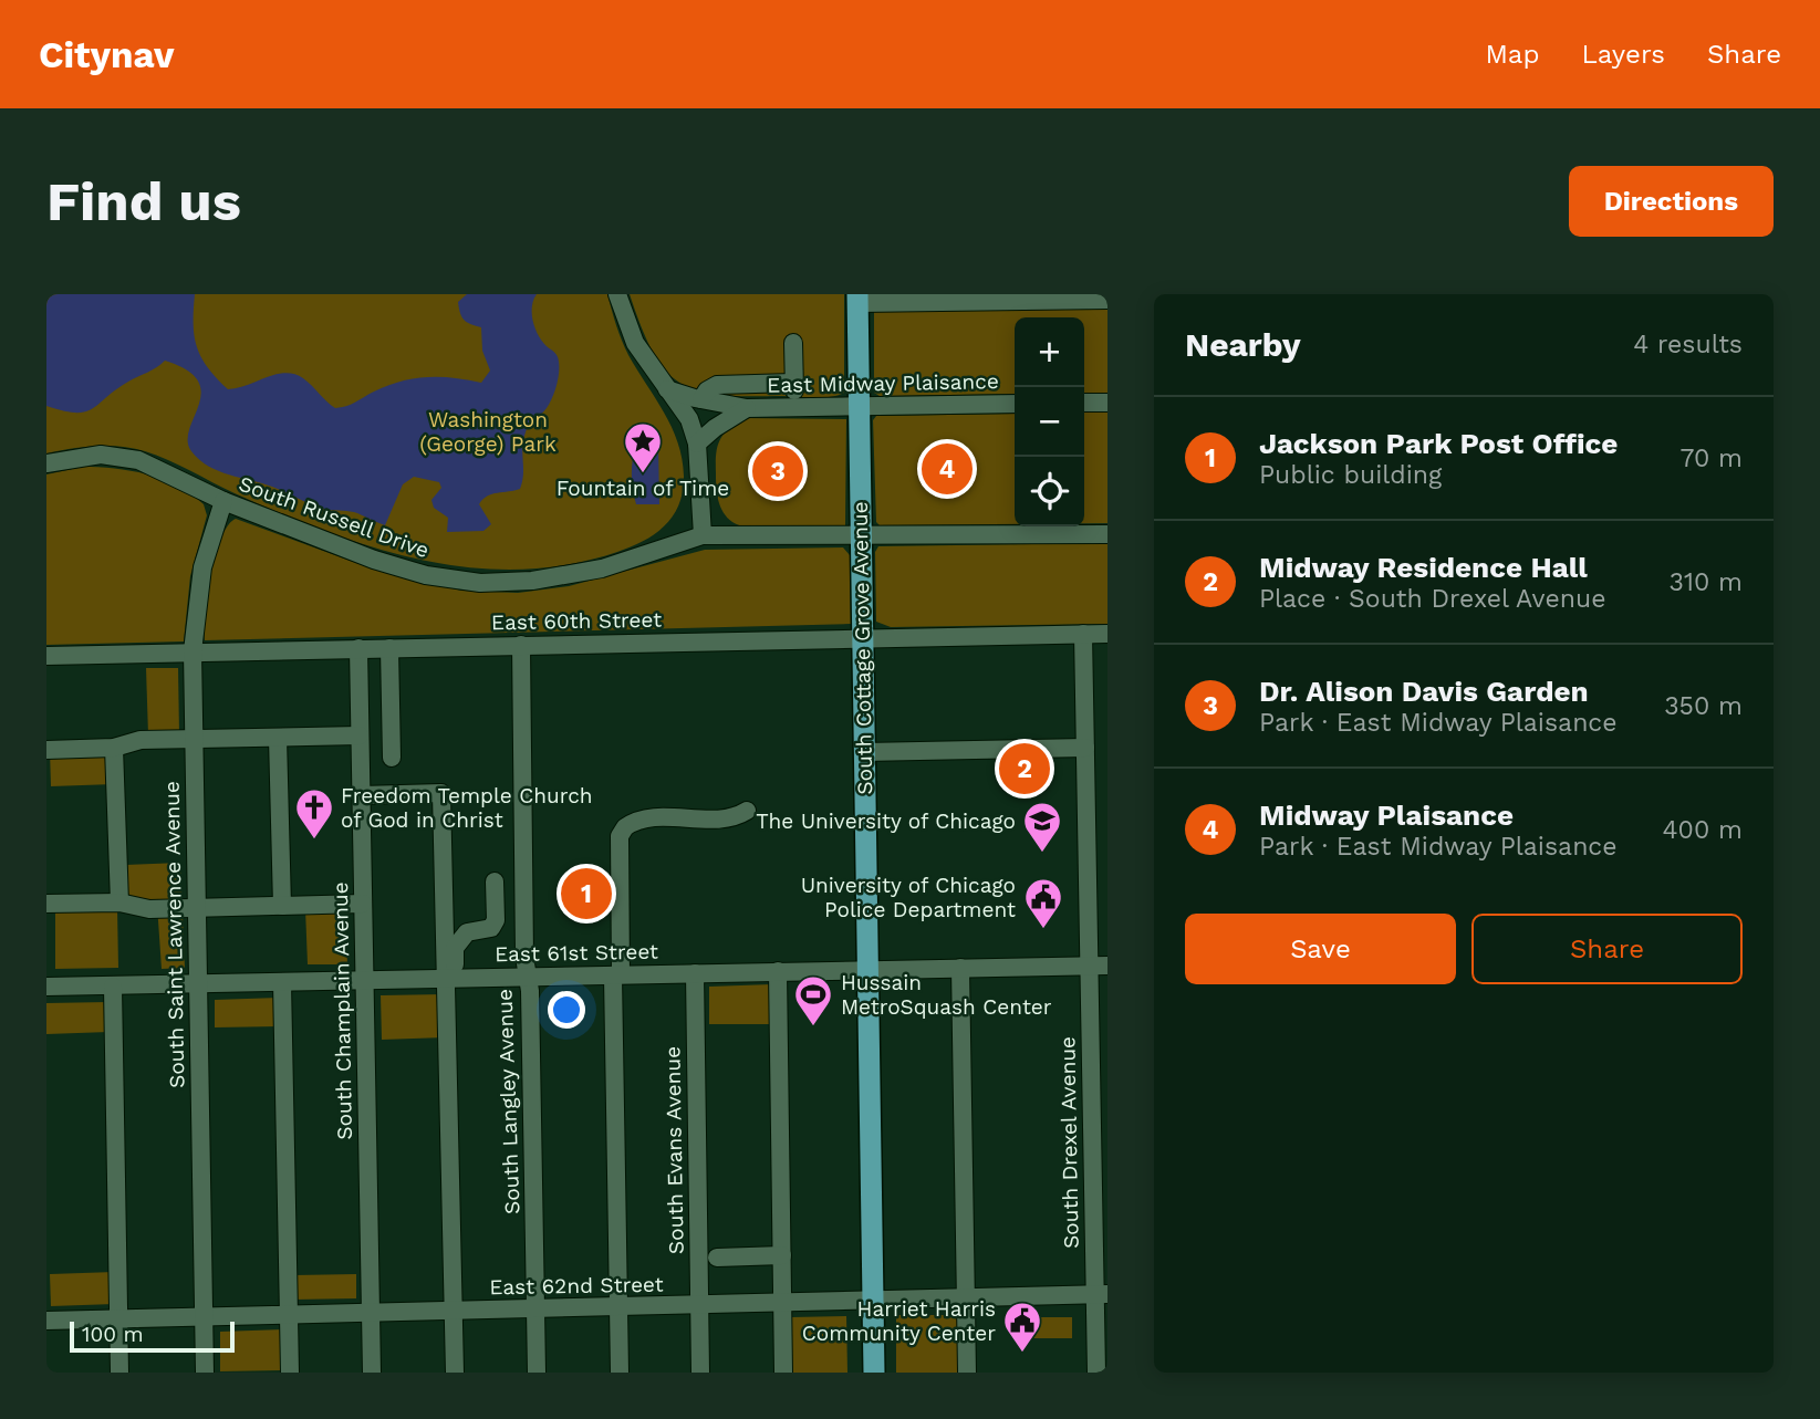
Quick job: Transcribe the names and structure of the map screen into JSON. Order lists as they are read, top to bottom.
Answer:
{
  "streets": {
    "main road": ["South Cottage Grove Avenue"],
    "street": [
      "East Midway Plaisance",
      "South Russell Drive",
      "East 60th Street",
      "South Saint Lawrence Avenue",
      "East 61st Street",
      "South Champlain Avenue",
      "South Langley Avenue",
      "South Drexel Avenue",
      "South Evans Avenue",
      "East 62nd Street"
    ]
  },
  "crossings": [
    ["East Midway Plaisance", "South Cottage Grove Avenue"],
    ["South Russell Drive", "South Saint Lawrence Avenue"],
    ["East 60th Street", "South Cottage Grove Avenue"],
    ["East 60th Street", "South Saint Lawrence Avenue"],
    ["East 60th Street", "South Champlain Avenue"],
    ["East 60th Street", "South Langley Avenue"],
    ["East 60th Street", "South Drexel Avenue"],
    ["South Cottage Grove Avenue", "East 61st Street"],
    ["South Cottage Grove Avenue", "East 62nd Street"],
    ["South Saint Lawrence Avenue", "East 61st Street"],
    ["South Saint Lawrence Avenue", "East 62nd Street"],
    ["East 61st Street", "South Champlain Avenue"],
    ["East 61st Street", "South Langley Avenue"],
    ["East 61st Street", "South Drexel Avenue"],
    ["East 61st Street", "South Evans Avenue"],
    ["South Champlain Avenue", "East 62nd Street"],
    ["South Langley Avenue", "East 62nd Street"],
    ["South Drexel Avenue", "East 62nd Street"],
    ["South Evans Avenue", "East 62nd Street"]
  ],
  "parks": ["Washington (George) Park"],
  "places": {
    "place": ["Fountain of Time"],
    "church": ["Freedom Temple Church of God in Christ"],
    "school or university": ["The University of Chicago"],
    "public building": ["University of Chicago Police Department", "Harriet Harris Community Center"],
    "sports": ["Hussain MetroSquash Center"]
  },
  "scale_bar": "100 m",
  "page": {
    "header": "Citynav",
    "nav": ["Map", "Layers", "Share"],
    "buttons": [
      "Directions",
      ["Save", "Share"]
    ],
    "title": "Find us",
    "heading": ["Nearby", "4 results"],
    "map_buttons": ["+", "−"],
    "list": [
      {
        "mark": "1",
        "name": "Jackson Park Post Office",
        "note": "Public building",
        "value": "70 m"
      },
      {
        "mark": "2",
        "name": "Midway Residence Hall",
        "note": "Place · South Drexel Avenue",
        "value": "310 m"
      },
      {
        "mark": "3",
        "name": "Dr. Alison Davis Garden",
        "note": "Park · East Midway Plaisance",
        "value": "350 m"
      },
      {
        "mark": "4",
        "name": "Midway Plaisance",
        "note": "Park · East Midway Plaisance",
        "value": "400 m"
      }
    ],
    "pins": [
      "4",
      "3",
      "2",
      "1"
    ],
    "scale": "100 m"
  }
}
